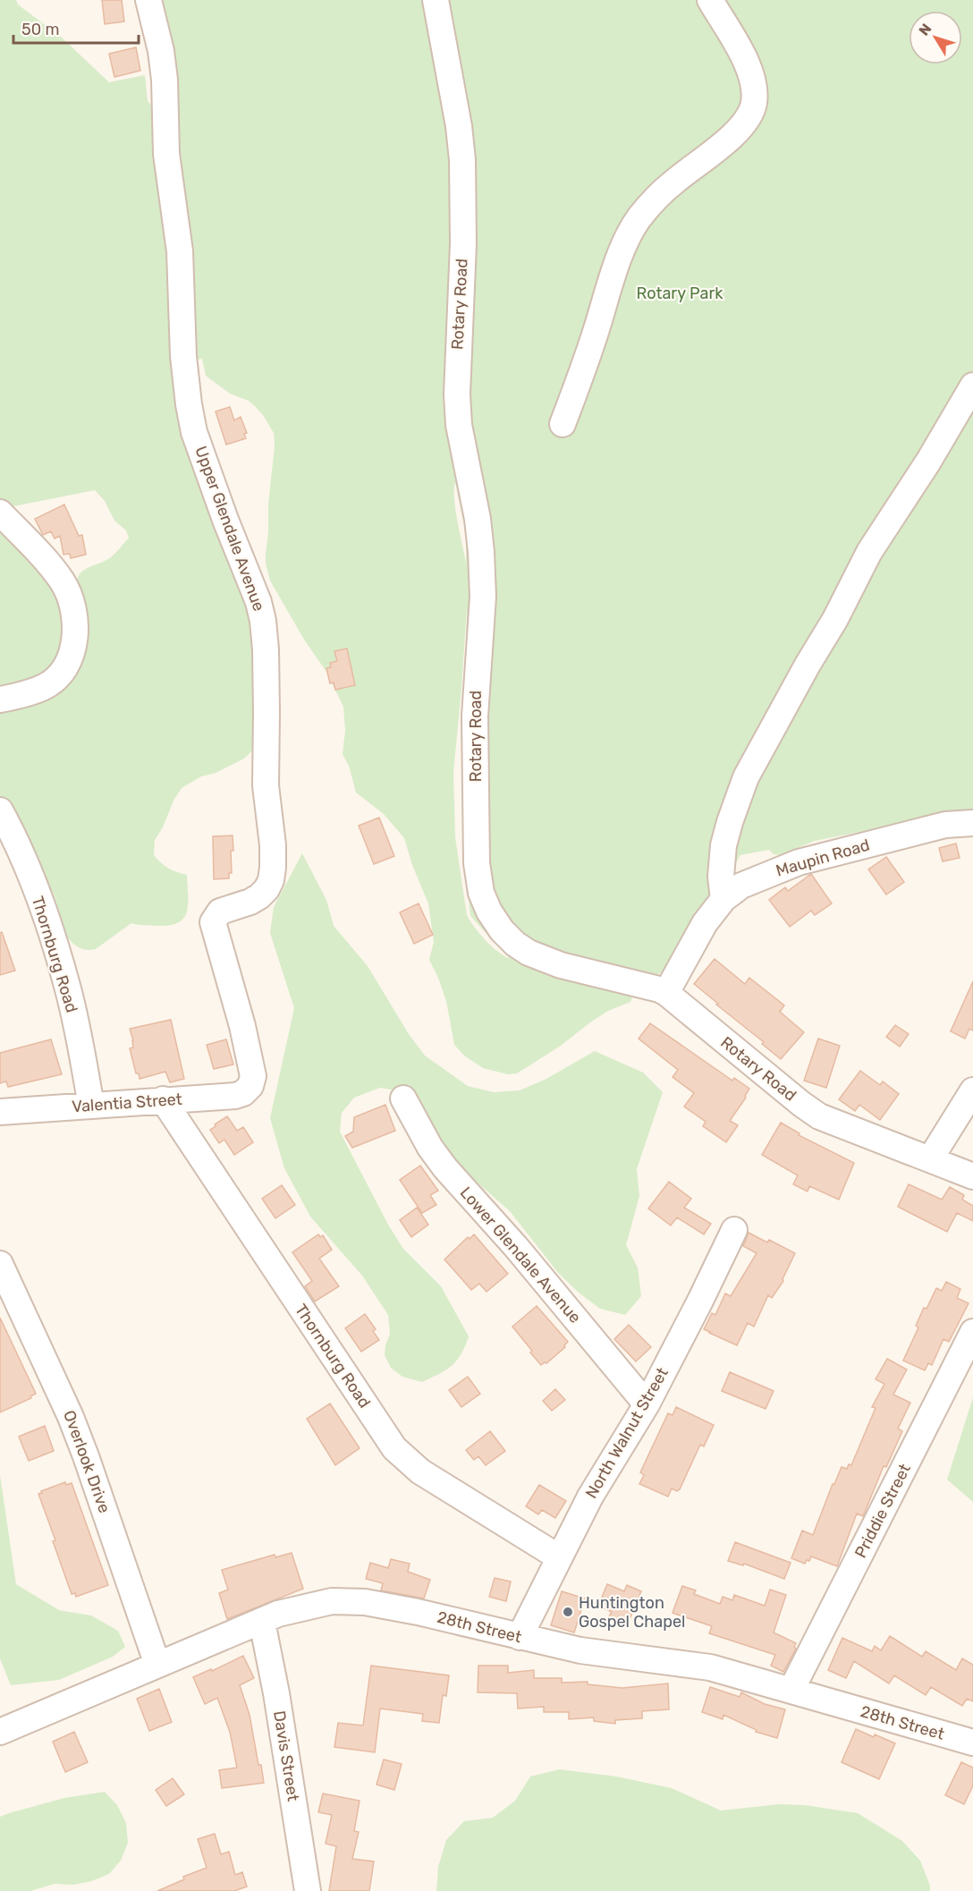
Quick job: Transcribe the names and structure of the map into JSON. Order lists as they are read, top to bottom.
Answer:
{
  "streets": {
    "street": [
      "Rotary Road",
      "Upper Glendale Avenue",
      "Maupin Road",
      "Thornburg Road",
      "Valentia Street",
      "Lower Glendale Avenue",
      "North Walnut Street",
      "Overlook Drive",
      "Priddie Street",
      "28th Street",
      "Davis Street"
    ]
  },
  "crossings": [
    ["Rotary Road", "Maupin Road"],
    ["Upper Glendale Avenue", "Valentia Street"],
    ["Thornburg Road", "Valentia Street"],
    ["Thornburg Road", "North Walnut Street"],
    ["Lower Glendale Avenue", "North Walnut Street"],
    ["North Walnut Street", "28th Street"],
    ["Overlook Drive", "28th Street"],
    ["Priddie Street", "28th Street"],
    ["28th Street", "Davis Street"]
  ],
  "parks": ["Rotary Park"],
  "places": ["Huntington Gospel Chapel"],
  "scale_bar": "50 m",
  "north": "top left"
}
